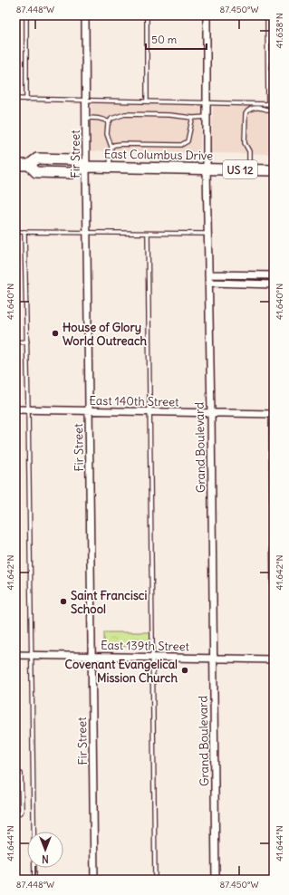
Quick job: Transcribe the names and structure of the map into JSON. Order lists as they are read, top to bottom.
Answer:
{
  "streets": {
    "main road": ["East Columbus Drive", "US 12"],
    "street": [
      "Fir Street",
      "East 140th Street",
      "Grand Boulevard",
      "East 139th Street"
    ]
  },
  "crossings": [
    ["Fir Street", "East Columbus Drive"],
    ["Fir Street", "East 140th Street"],
    ["Fir Street", "East 139th Street"],
    ["East Columbus Drive", "Grand Boulevard"],
    ["East 140th Street", "Grand Boulevard"],
    ["Grand Boulevard", "East 139th Street"]
  ],
  "places": ["House of Glory World Outreach", "Saint Francisci School", "Covenant Evangelical Mission Church"],
  "scale_bar": "50 m",
  "north": "bottom",
  "coordinates": [
    "87.448°W",
    "87.450°W",
    "41.638°N",
    "41.640°N",
    "41.642°N",
    "41.644°N"
  ]
}
